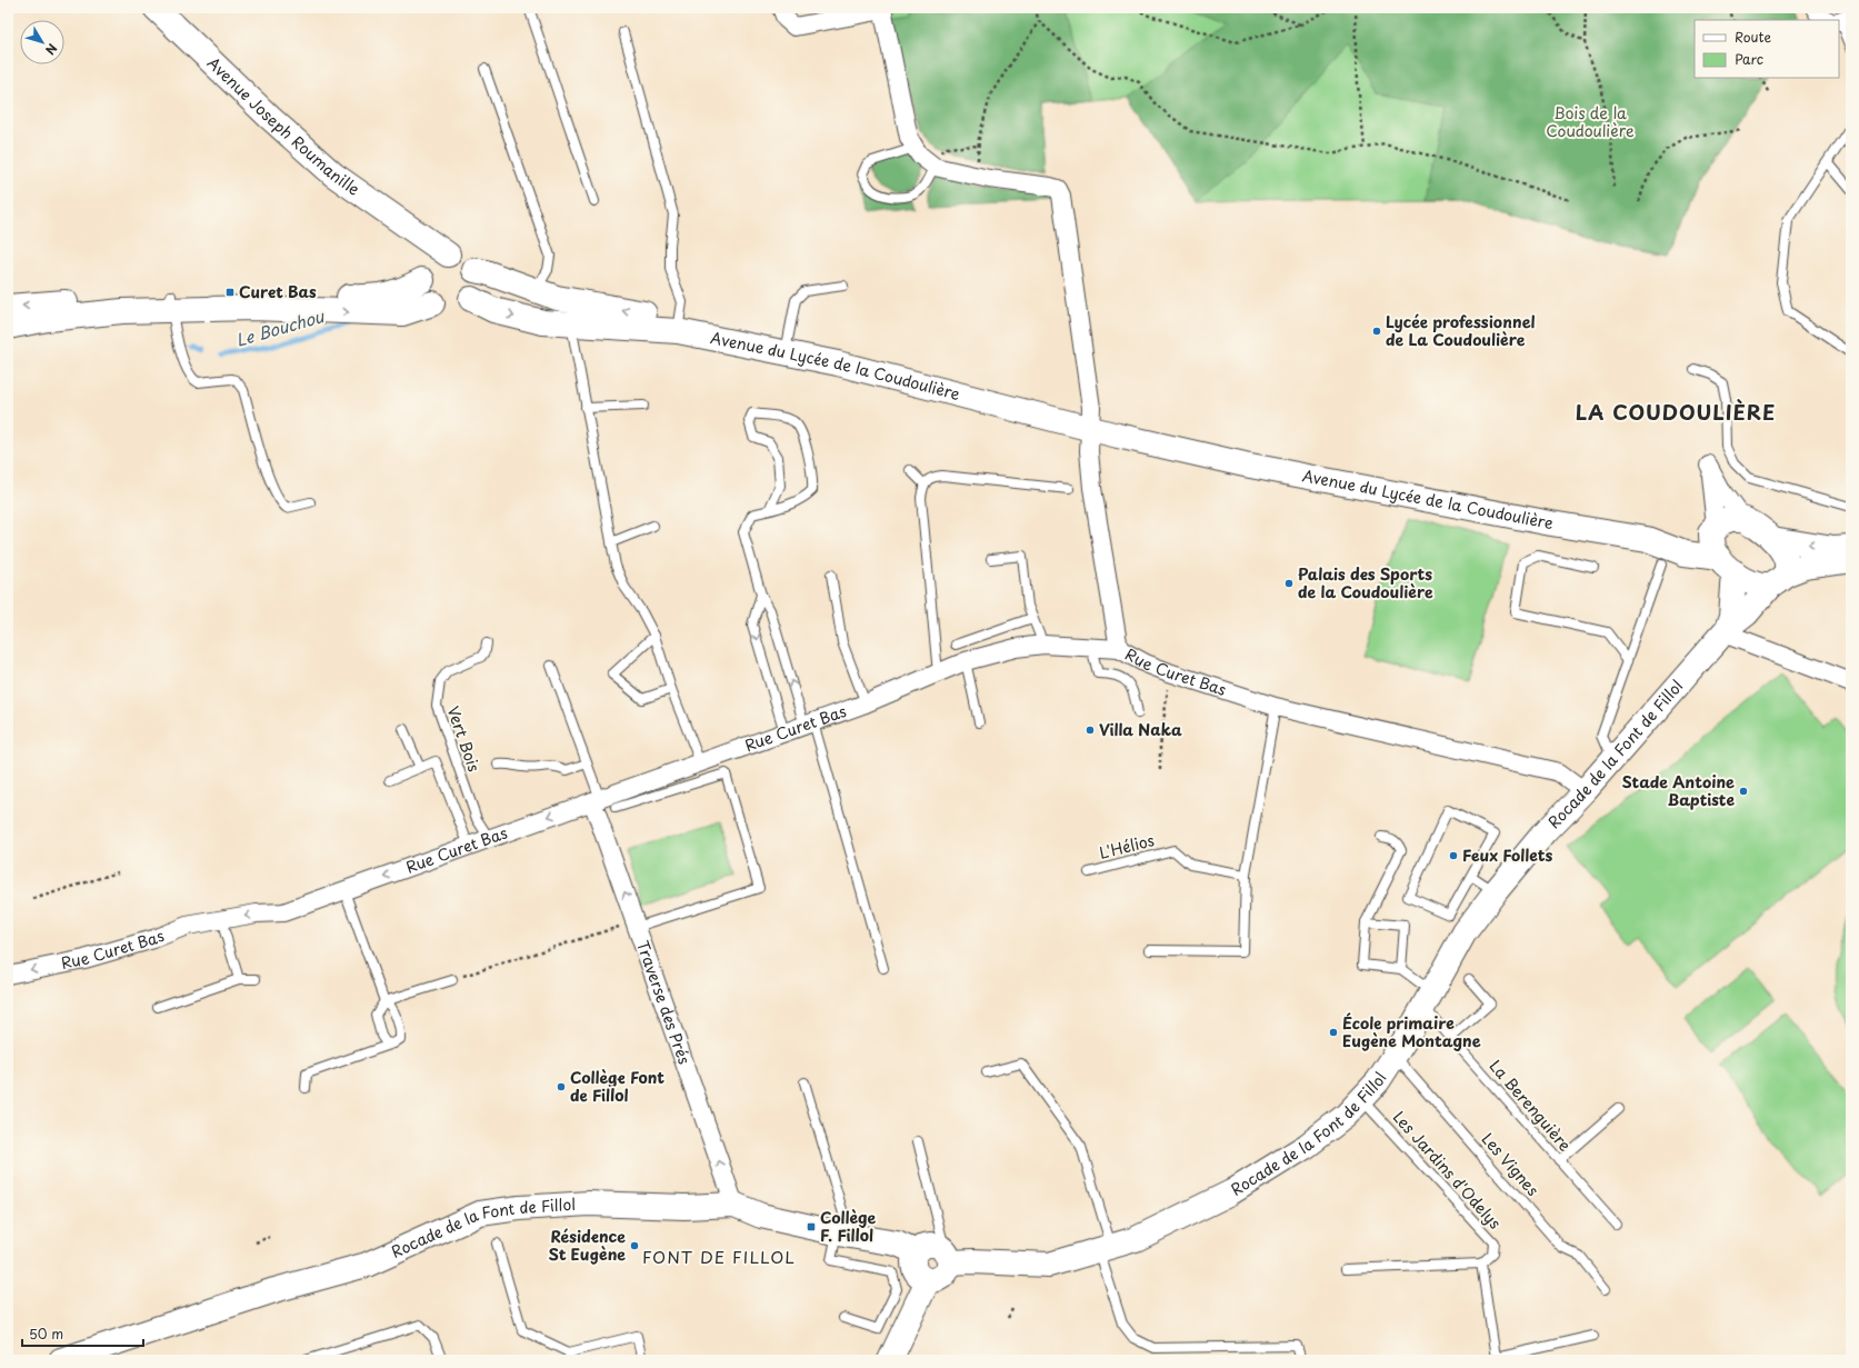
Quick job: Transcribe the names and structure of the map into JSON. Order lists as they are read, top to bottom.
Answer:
{
  "streets": {
    "street": [
      "Avenue Joseph Roumanille",
      "Avenue du Lycée de la Coudoulière",
      "Rue Curet Bas",
      "Rocade de la Font de Fillol",
      "Traverse des Prés"
    ],
    "lane": [
      "Vert Bois",
      "L'Hélios",
      "La Berenguière",
      "Les Vignes",
      "Les Jardins d'Odelys"
    ]
  },
  "crossings": [
    ["Avenue Joseph Roumanille", "Avenue du Lycée de la Coudoulière"],
    ["Avenue du Lycée de la Coudoulière", "Rocade de la Font de Fillol"],
    ["Rue Curet Bas", "Vert Bois"],
    ["Rue Curet Bas", "Rocade de la Font de Fillol"],
    ["Rue Curet Bas", "Traverse des Prés"],
    ["Rocade de la Font de Fillol", "Traverse des Prés"],
    ["Rocade de la Font de Fillol", "La Berenguière"],
    ["Rocade de la Font de Fillol", "Les Vignes"],
    ["Rocade de la Font de Fillol", "Les Jardins d'Odelys"]
  ],
  "one_way": ["Rue Curet Bas", "Traverse des Prés"],
  "districts": ["LA COUDOULIÈRE", "FONT DE FILLOL"],
  "water": ["Le Bouchou"],
  "parks": ["Bois de la Coudoulière"],
  "places": {
    "transit": ["Curet Bas", "Collège F. Fillol"],
    "other": [
      "Lycée professionnel de La Coudoulière",
      "Palais des Sports de la Coudoulière",
      "Villa Naka",
      "Stade Antoine Baptiste",
      "Feux Follets",
      "École primaire Eugène Montagne",
      "Collège Font de Fillol",
      "Résidence St Eugène"
    ]
  },
  "legend": ["Route", "Parc"],
  "scale_bar": "50 m",
  "north": "bottom right"
}
